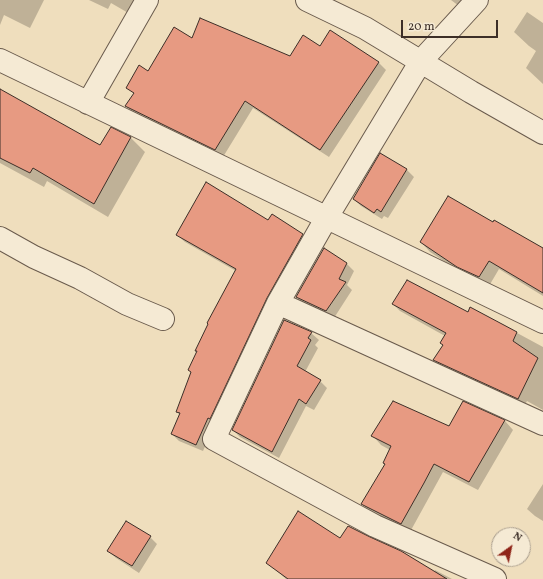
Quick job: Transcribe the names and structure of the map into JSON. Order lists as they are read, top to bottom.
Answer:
{
  "scale_bar": "20 m",
  "north": "top right"
}
